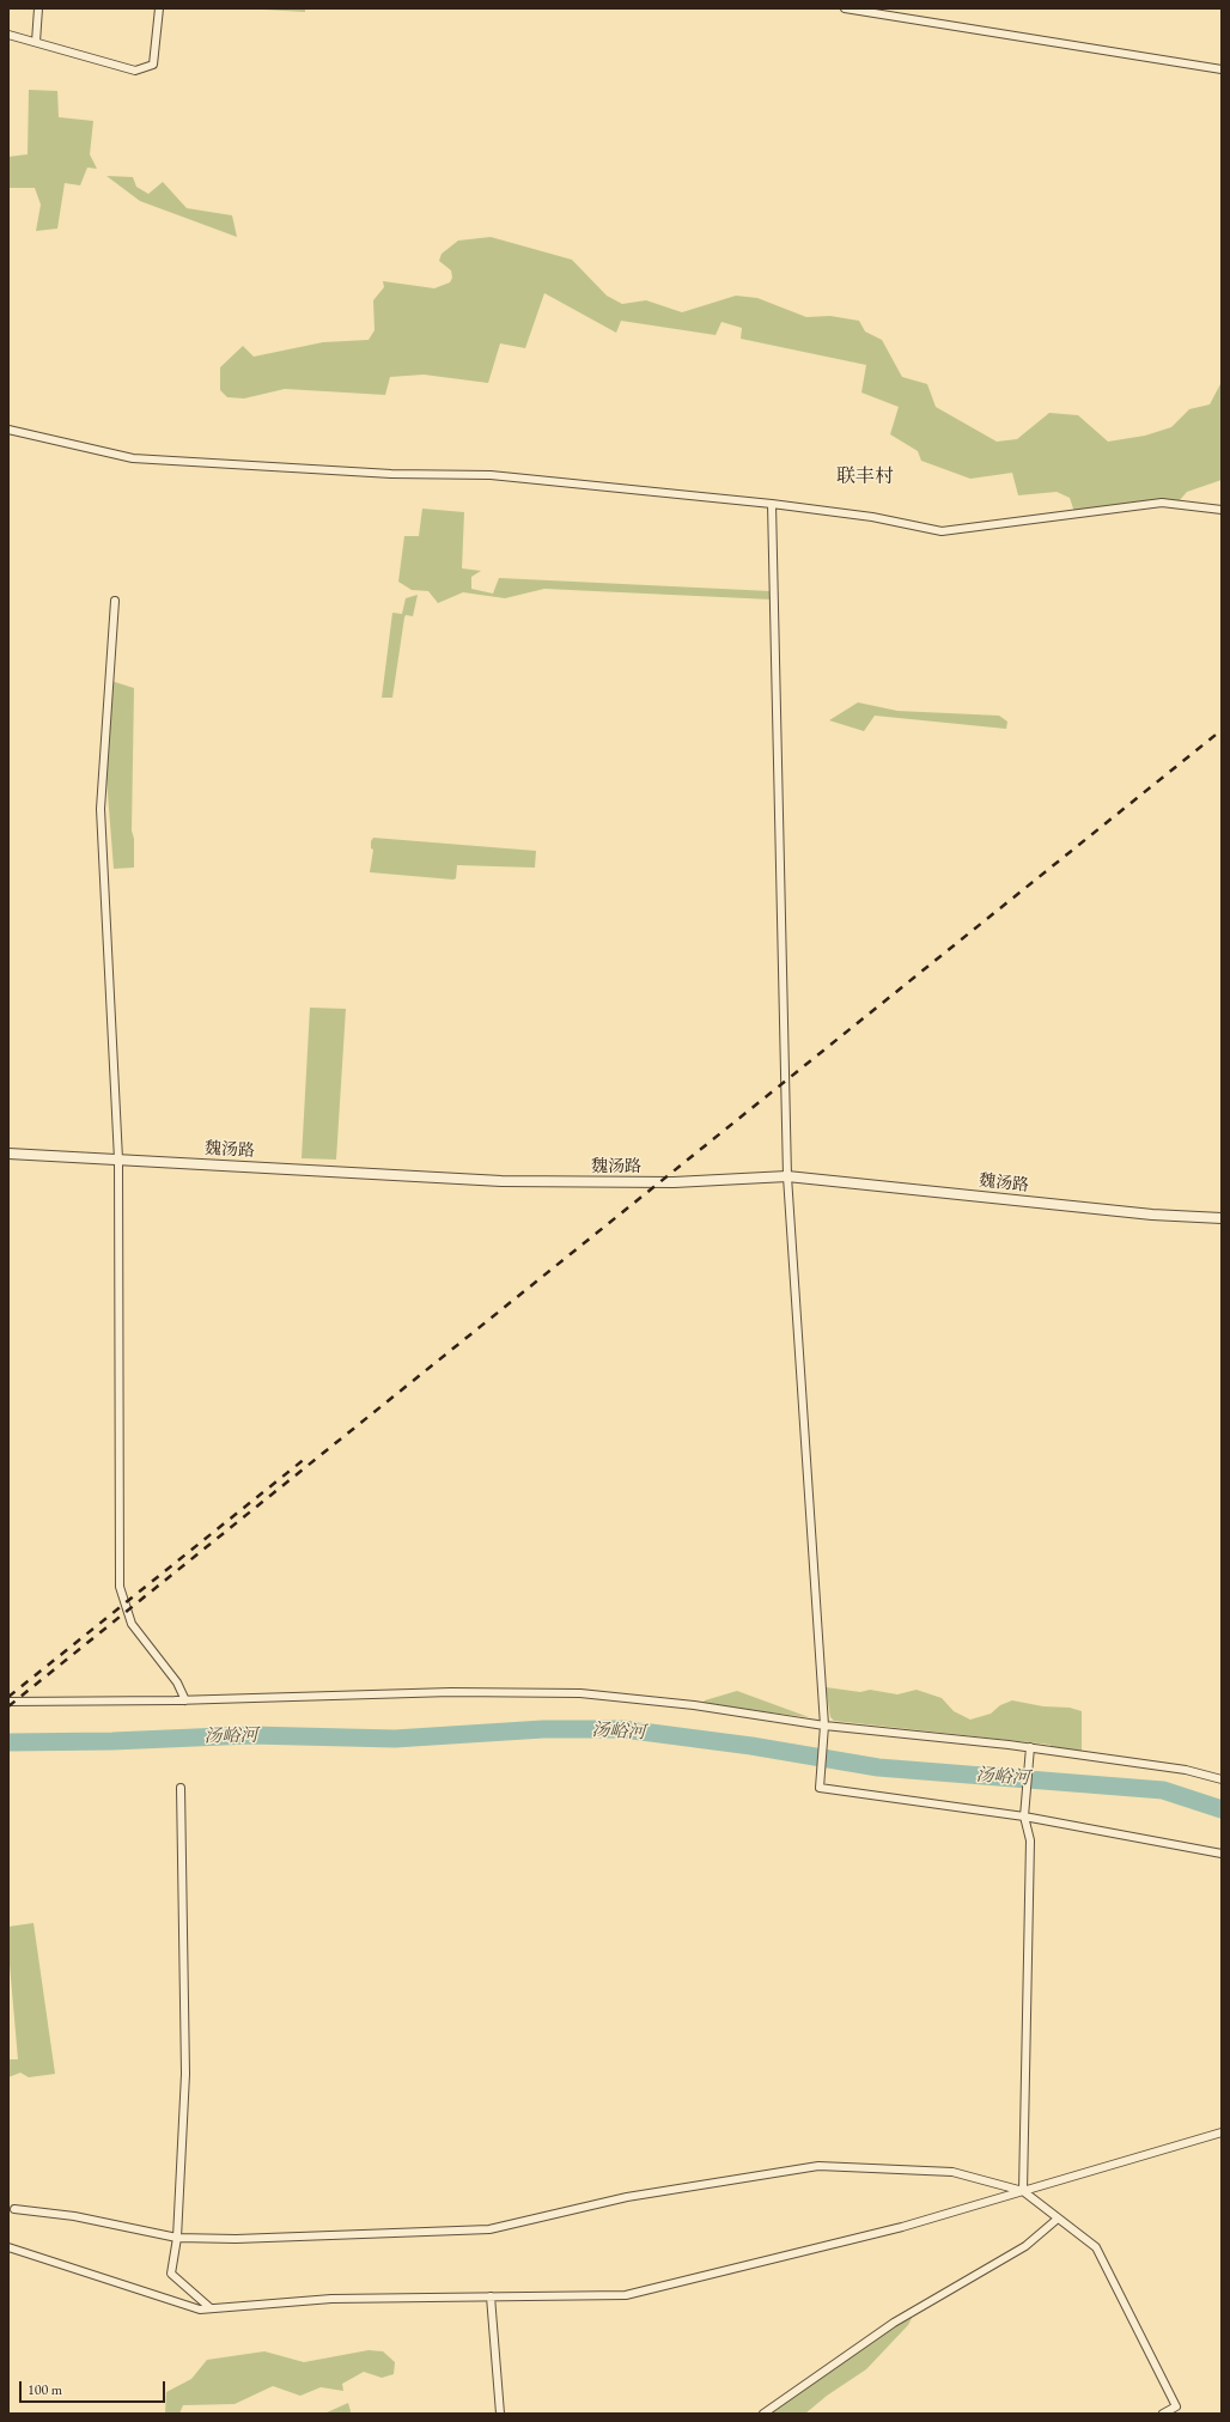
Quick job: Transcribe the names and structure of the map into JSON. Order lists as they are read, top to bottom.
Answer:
{
  "streets": {
    "street": ["魏汤路"]
  },
  "districts": ["联丰村"],
  "water": ["汤峪河"],
  "scale_bar": "100 m"
}
